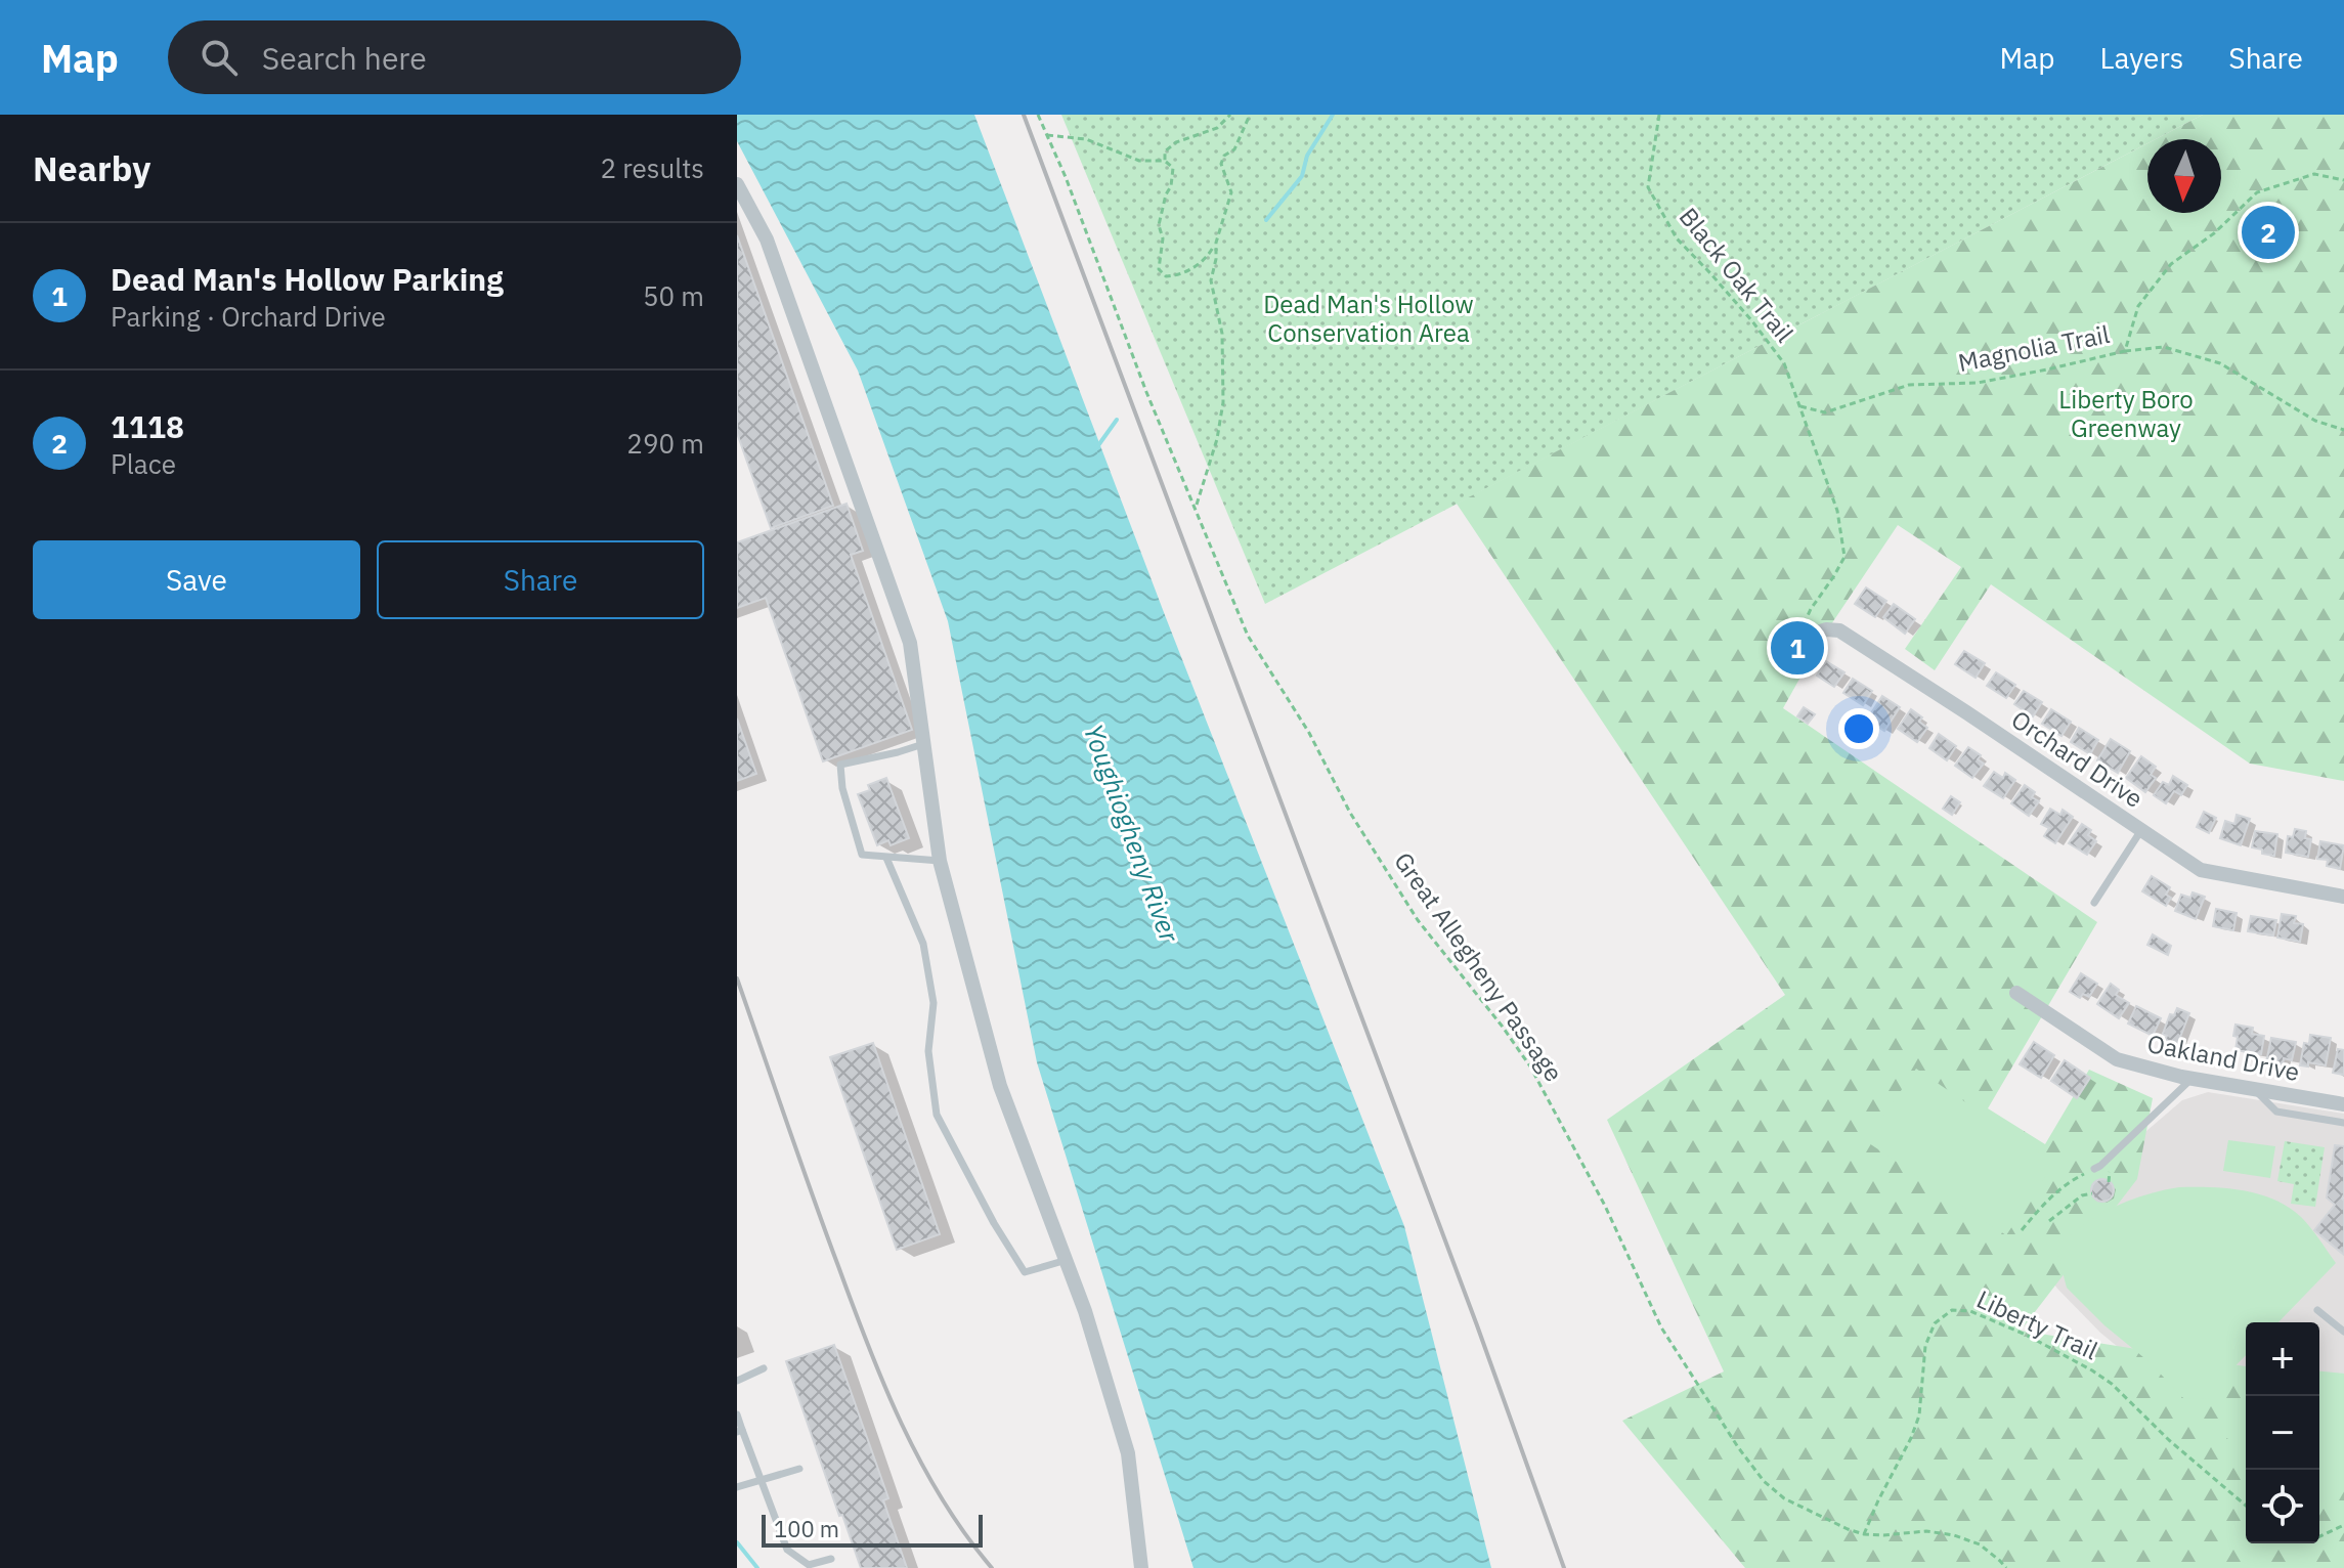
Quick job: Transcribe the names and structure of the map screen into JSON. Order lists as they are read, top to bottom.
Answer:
{
  "streets": {
    "street": ["Orchard Drive", "Oakland Drive"],
    "path": [
      "Black Oak Trail",
      "Magnolia Trail",
      "Great Allegheny Passage",
      "Liberty Trail"
    ]
  },
  "crossings": [
    ["Black Oak Trail", "Magnolia Trail"],
    ["Black Oak Trail", "Orchard Drive"],
    ["Great Allegheny Passage", "Liberty Trail"]
  ],
  "water": ["Youghiogheny River"],
  "parks": ["Dead Man's Hollow Conservation Area", "Liberty Boro Greenway"],
  "scale_bar": "100 m",
  "north": "bottom",
  "page": {
    "header": "Map",
    "search": "Search here",
    "nav": ["Map", "Layers", "Share"],
    "heading": ["Nearby", "2 results"],
    "pins": ["2", "1"],
    "list": [
      {
        "mark": "1",
        "name": "Dead Man's Hollow Parking",
        "note": "Parking · Orchard Drive",
        "value": "50 m"
      },
      {
        "mark": "2",
        "name": "1118",
        "note": "Place",
        "value": "290 m"
      }
    ],
    "buttons": ["Save", "Share"],
    "map_buttons": ["+", "−"],
    "scale": "100 m"
  }
}
